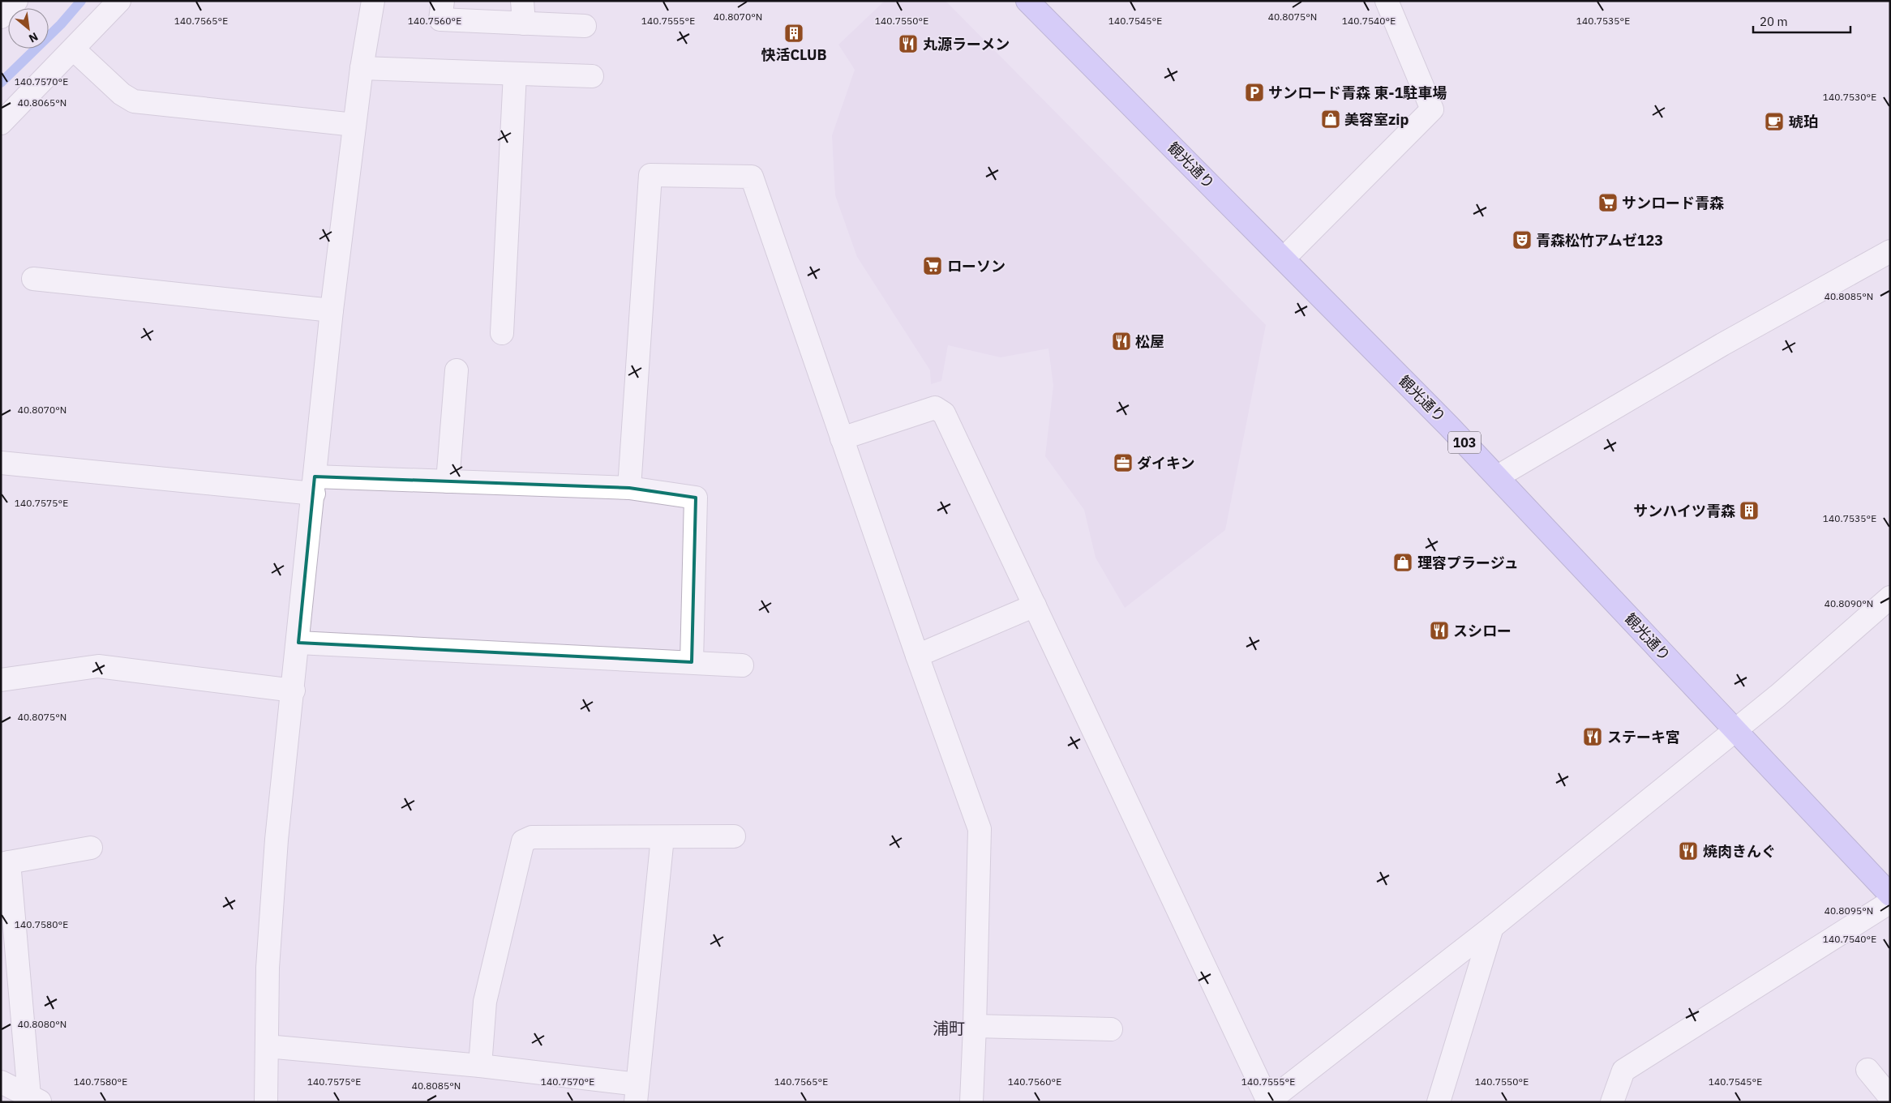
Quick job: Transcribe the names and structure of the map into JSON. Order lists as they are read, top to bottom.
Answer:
{
  "streets": {
    "highway": ["観光通り", "103"]
  },
  "districts": ["浦町"],
  "places": {
    "building": ["快活CLUB", "サンハイツ青森"],
    "restaurant": [
      "丸源ラーメン",
      "松屋",
      "スシロー",
      "ステーキ宮",
      "焼肉きんぐ"
    ],
    "parking": ["サンロード青森 東-1駐車場"],
    "shop": ["美容室zip", "理容プラージュ"],
    "cafe": ["琥珀"],
    "supermarket": ["サンロード青森", "ローソン"],
    "theatre": ["青森松竹アムゼ123"],
    "office": ["ダイキン"]
  },
  "scale_bar": "20 m",
  "north": "bottom right",
  "coordinates": [
    "40.8070°N",
    "40.8075°N",
    "140.7565°E",
    "140.7560°E",
    "140.7555°E",
    "140.7550°E",
    "140.7545°E",
    "140.7540°E",
    "140.7535°E",
    "140.7570°E",
    "140.7530°E",
    "40.8065°N",
    "40.8085°N",
    "140.7575°E",
    "40.8090°N",
    "40.8095°N",
    "140.7580°E",
    "40.8080°N"
  ]
}
